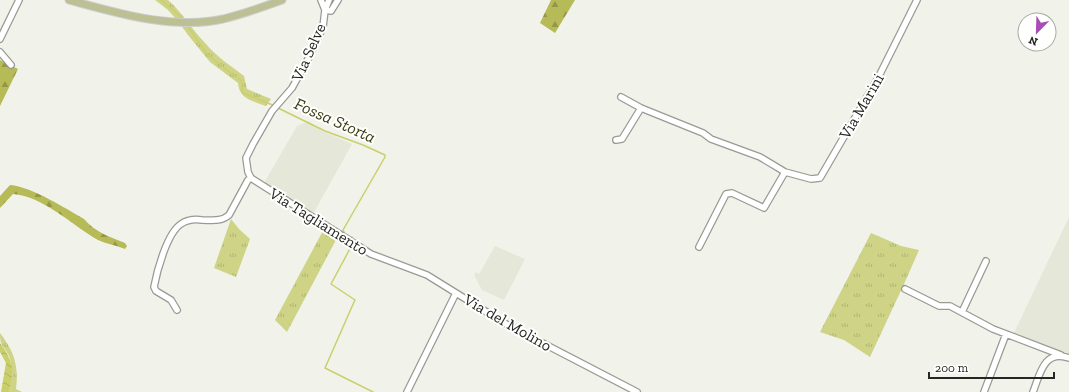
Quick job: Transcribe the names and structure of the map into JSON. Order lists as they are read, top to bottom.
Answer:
{
  "streets": {
    "street": [
      "Via Selve",
      "Via Marini",
      "Via Tagliamento",
      "Via del Molino"
    ]
  },
  "crossings": [
    ["Via Selve", "Via Tagliamento"],
    ["Via Tagliamento", "Via del Molino"]
  ],
  "water": ["Fossa Storta"],
  "scale_bar": "200 m",
  "north": "bottom left"
}
